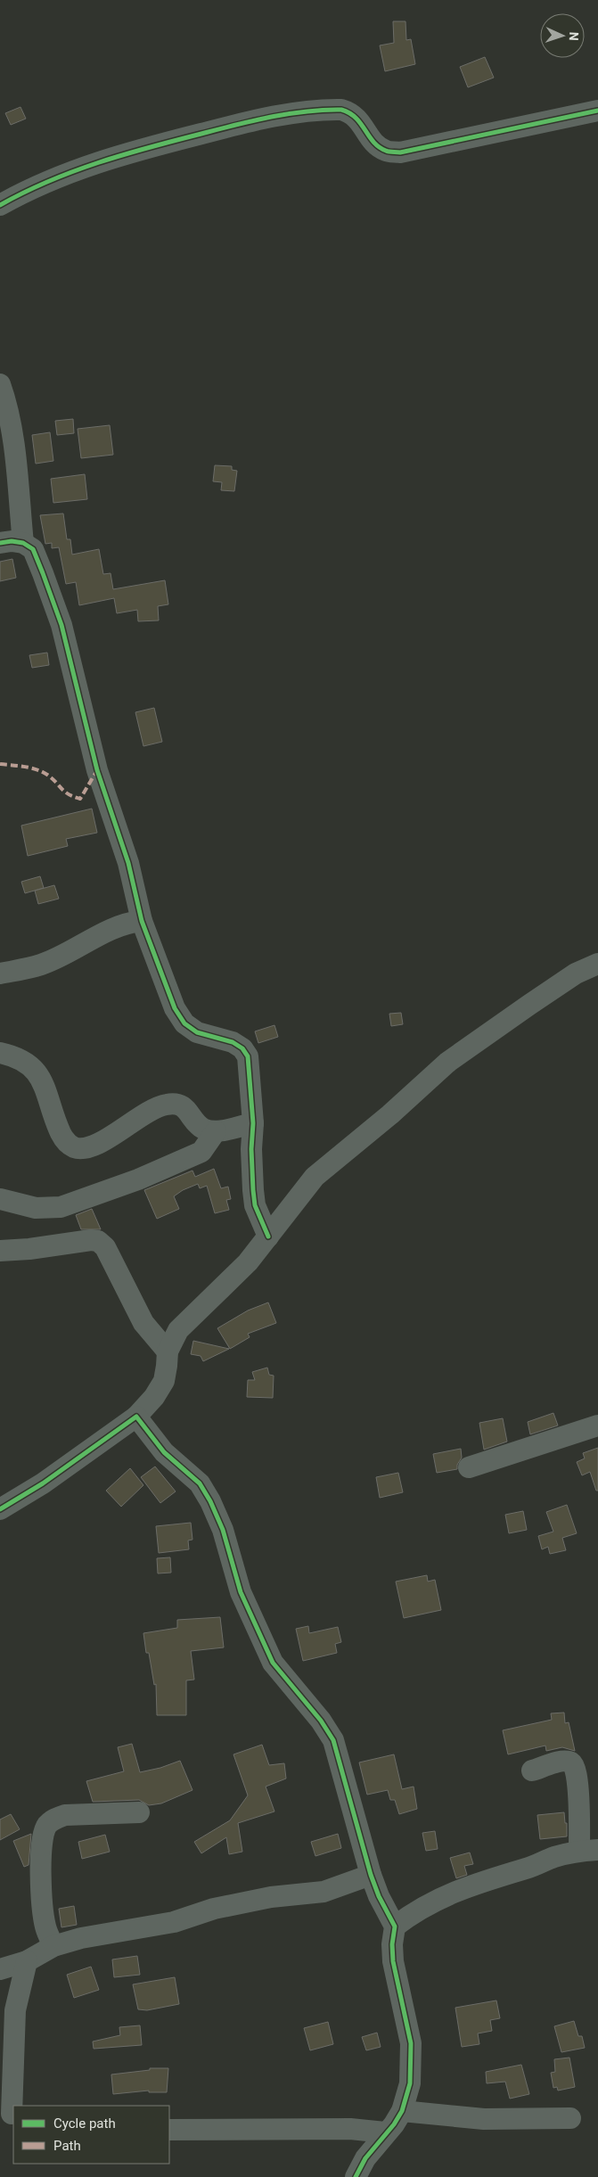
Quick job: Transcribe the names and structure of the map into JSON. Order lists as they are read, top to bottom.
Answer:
{
  "legend": ["Cycle path", "Path"],
  "north": "right"
}
